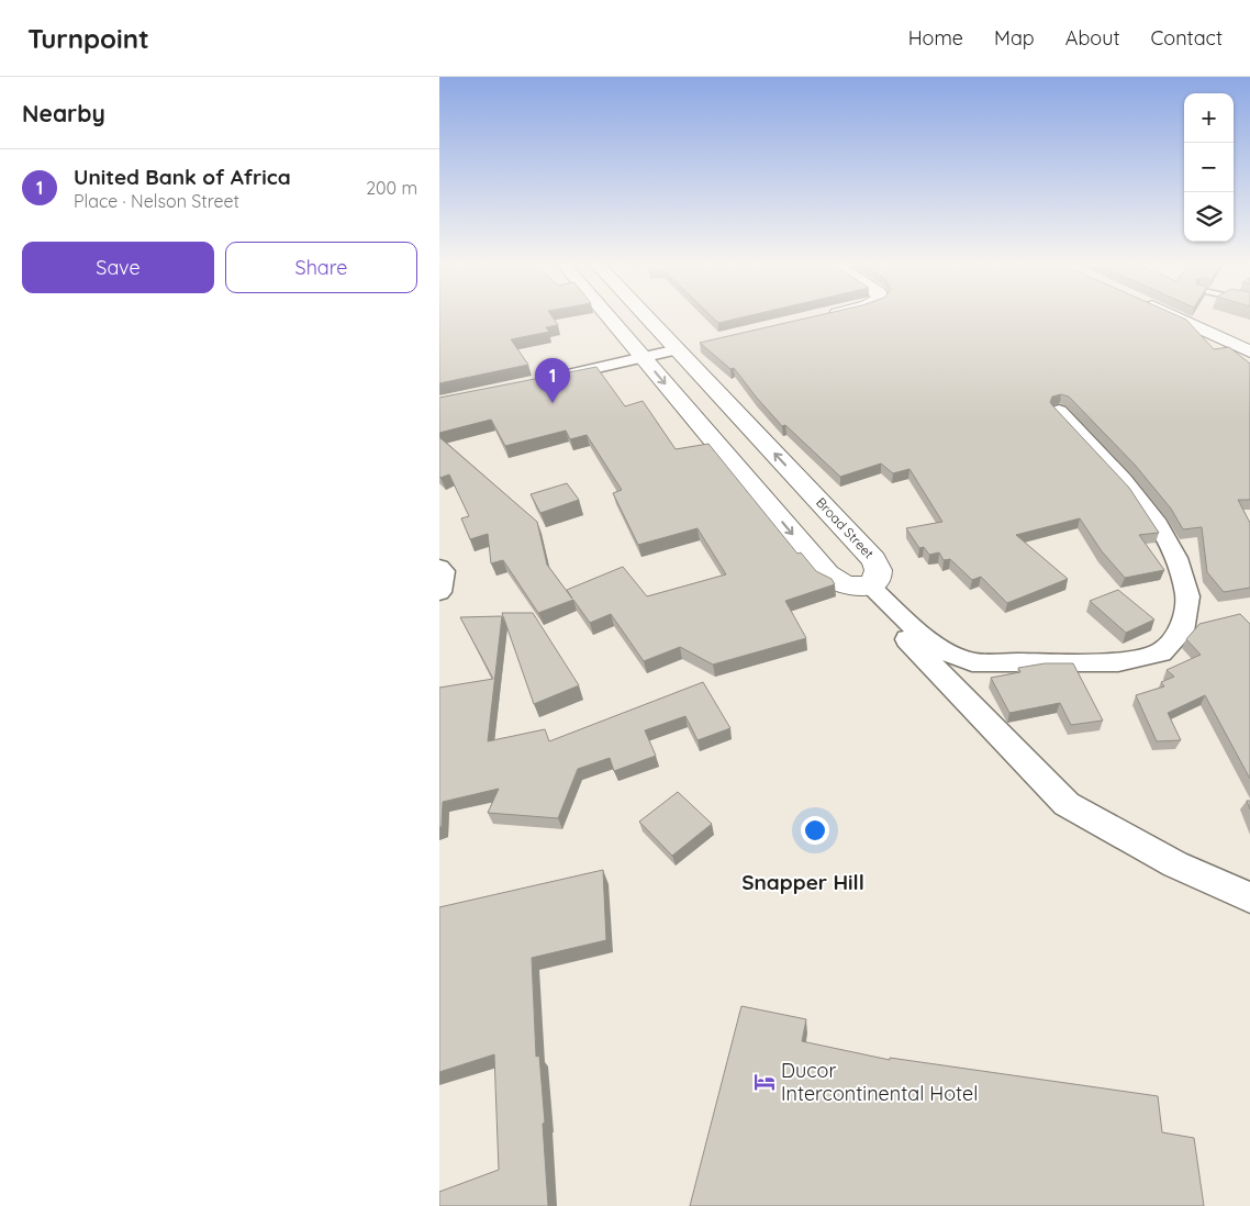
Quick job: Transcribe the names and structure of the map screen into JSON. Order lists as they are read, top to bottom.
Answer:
{
  "streets": {
    "street": ["Broad Street"]
  },
  "districts": ["Snapper Hill"],
  "places": {
    "hotel": ["Ducor Intercontinental Hotel"]
  },
  "page": {
    "header": "Turnpoint",
    "nav": [
      "Home",
      "Map",
      "About",
      "Contact"
    ],
    "heading": "Nearby",
    "map_buttons": ["+", "−"],
    "list": [
      {
        "mark": "1",
        "name": "United Bank of Africa",
        "note": "Place · Nelson Street",
        "value": "200 m"
      }
    ],
    "buttons": ["Save", "Share"],
    "pins": "1"
  }
}
